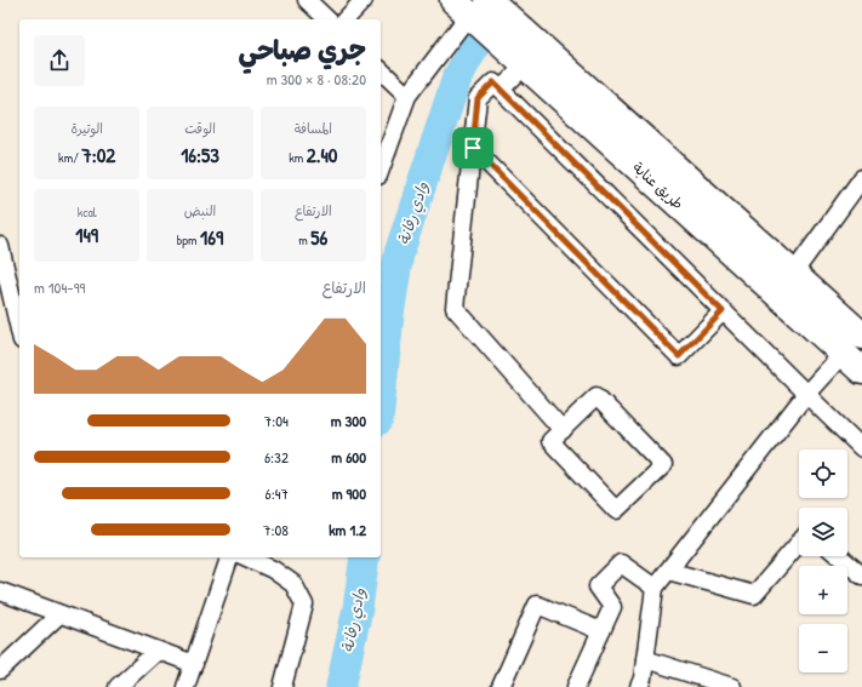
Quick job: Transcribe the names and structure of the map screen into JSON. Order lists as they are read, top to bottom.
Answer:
{
  "streets": {
    "highway": ["طريق عنابة"]
  },
  "water": ["وادي رفانة"],
  "page": {
    "heading": ["جري صباحي", "08:20 · 8 × 300 m"],
    "stats": [
      ["المسافة", "2.40 km"],
      ["الوقت", "16:53"],
      ["الوتيرة", "7:02 /km"],
      ["الارتفاع", "56 m"],
      ["النبض", "169 bpm"],
      ["kcal", "149"]
    ],
    "chart": ["الارتفاع", "99–104 m"],
    "list": [
      {
        "name": "300 m",
        "note": "7:04"
      },
      {
        "name": "600 m",
        "note": "6:32"
      },
      {
        "name": "900 m",
        "note": "6:47"
      },
      {
        "name": "1.2 km",
        "note": "7:08"
      }
    ],
    "map_buttons": ["+", "−"]
  }
}
